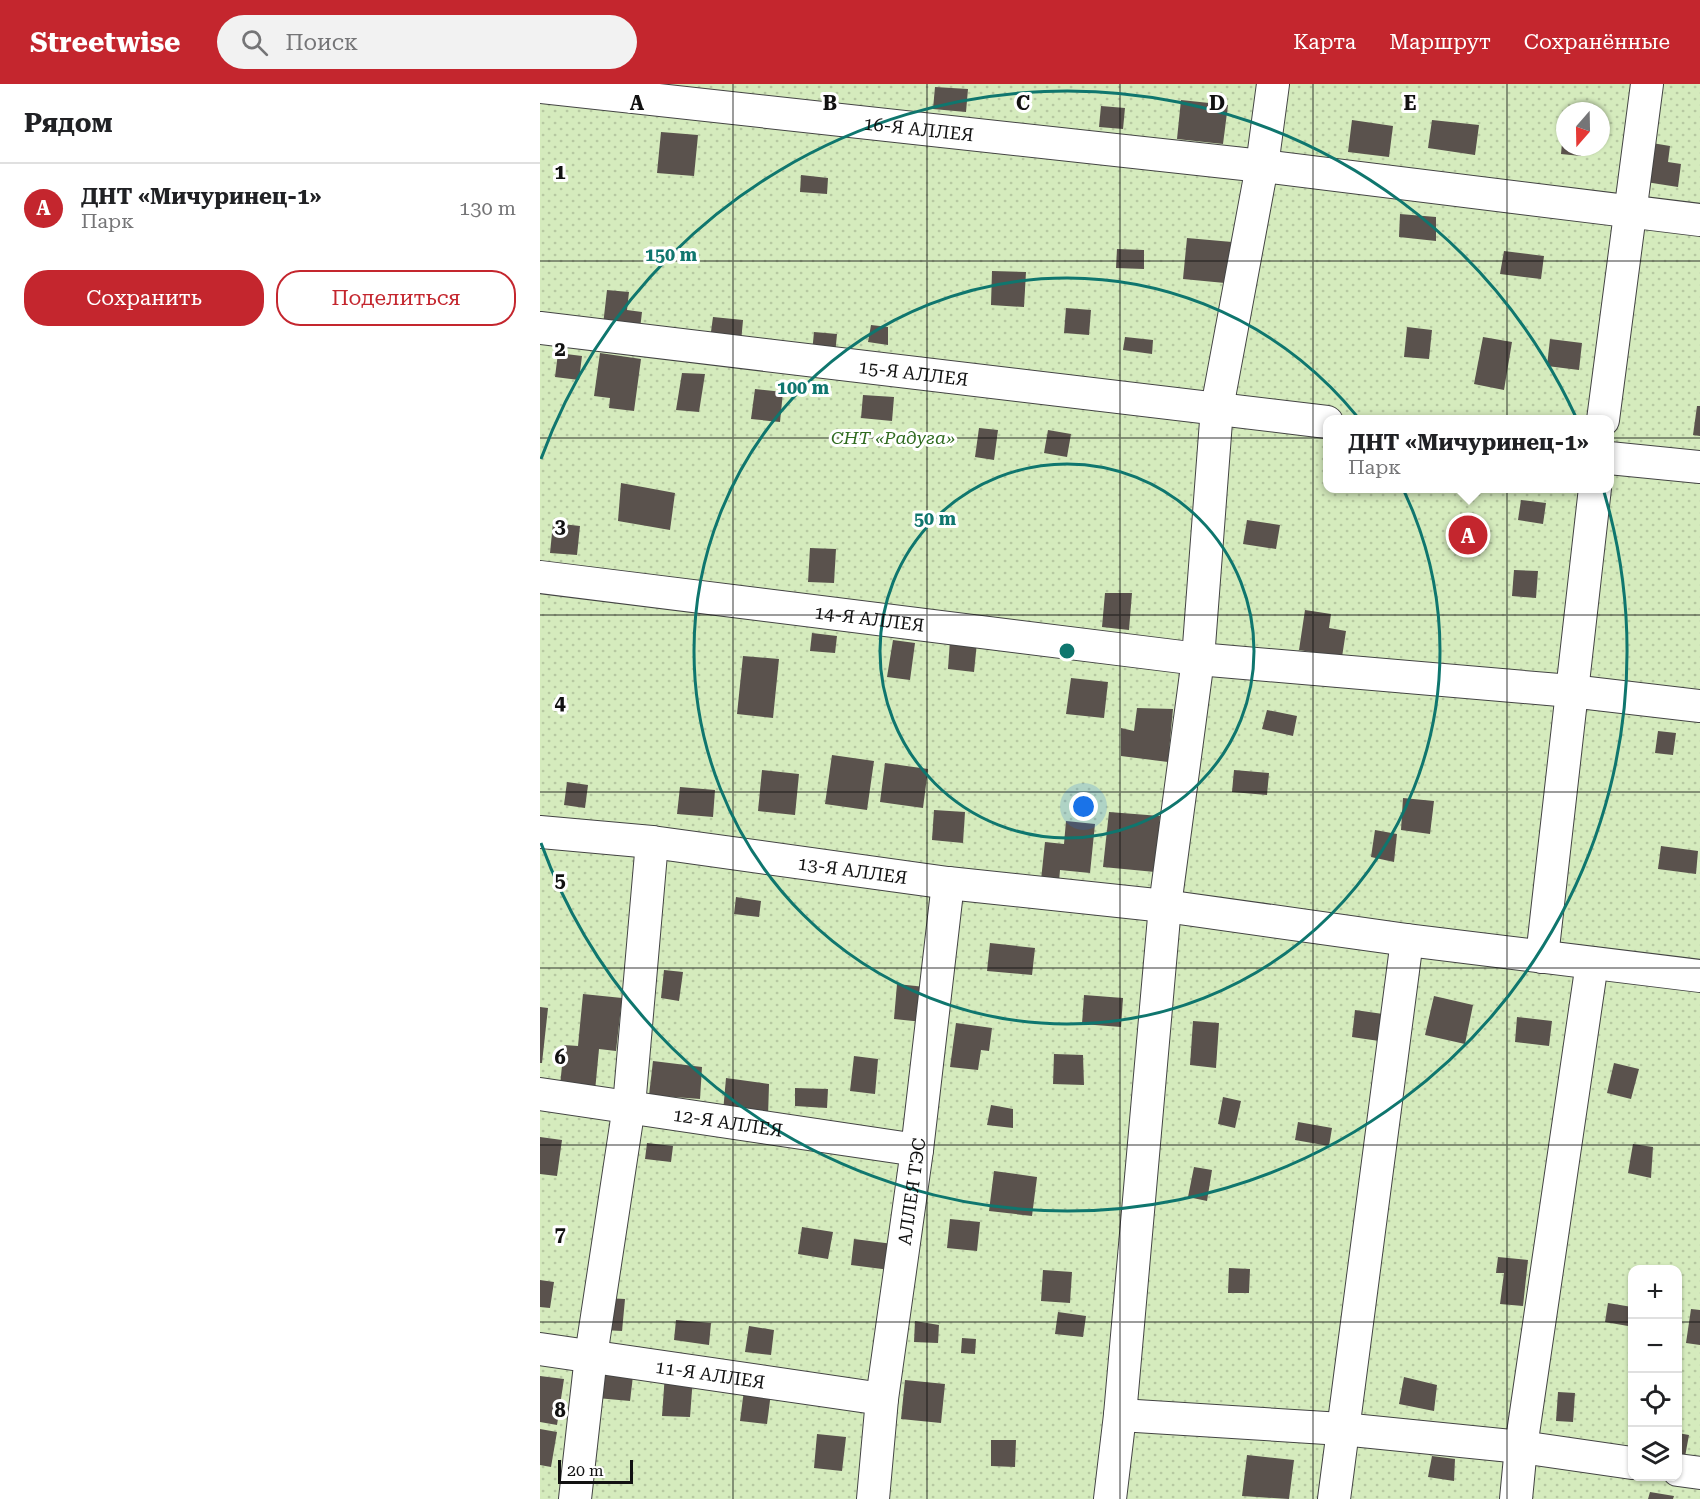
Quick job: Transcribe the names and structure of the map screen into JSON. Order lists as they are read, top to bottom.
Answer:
{
  "streets": {
    "street": [
      "16-Я АЛЛЕЯ",
      "15-Я АЛЛЕЯ",
      "14-Я АЛЛЕЯ",
      "13-Я АЛЛЕЯ",
      "12-Я АЛЛЕЯ",
      "АЛЛЕЯ ТЭС",
      "11-Я АЛЛЕЯ"
    ]
  },
  "crossings": [
    ["13-Я АЛЛЕЯ", "АЛЛЕЯ ТЭС"],
    ["12-Я АЛЛЕЯ", "АЛЛЕЯ ТЭС"],
    ["АЛЛЕЯ ТЭС", "11-Я АЛЛЕЯ"]
  ],
  "parks": ["СНТ «Радуга»"],
  "scale_bar": "20 m",
  "north": "bottom",
  "page": {
    "header": "Streetwise",
    "search": "Поиск",
    "nav": ["Карта", "Маршрут", "Сохранённые"],
    "heading": "Рядом",
    "list": [
      {
        "mark": "A",
        "name": "ДНТ «Мичуринец-1»",
        "note": "Парк",
        "value": "130 m"
      }
    ],
    "buttons": ["Сохранить", "Поделиться"],
    "popup": ["ДНТ «Мичуринец-1»", "Парк"],
    "pins": "A",
    "map_buttons": ["+", "−"],
    "scale": "20 m"
  },
  "grid": {
    "columns": [
      "A",
      "B",
      "C",
      "D",
      "E"
    ],
    "rows": [
      "1",
      "2",
      "3",
      "4",
      "5",
      "6",
      "7",
      "8"
    ]
  },
  "rings": ["150 m", "100 m", "50 m"]
}
